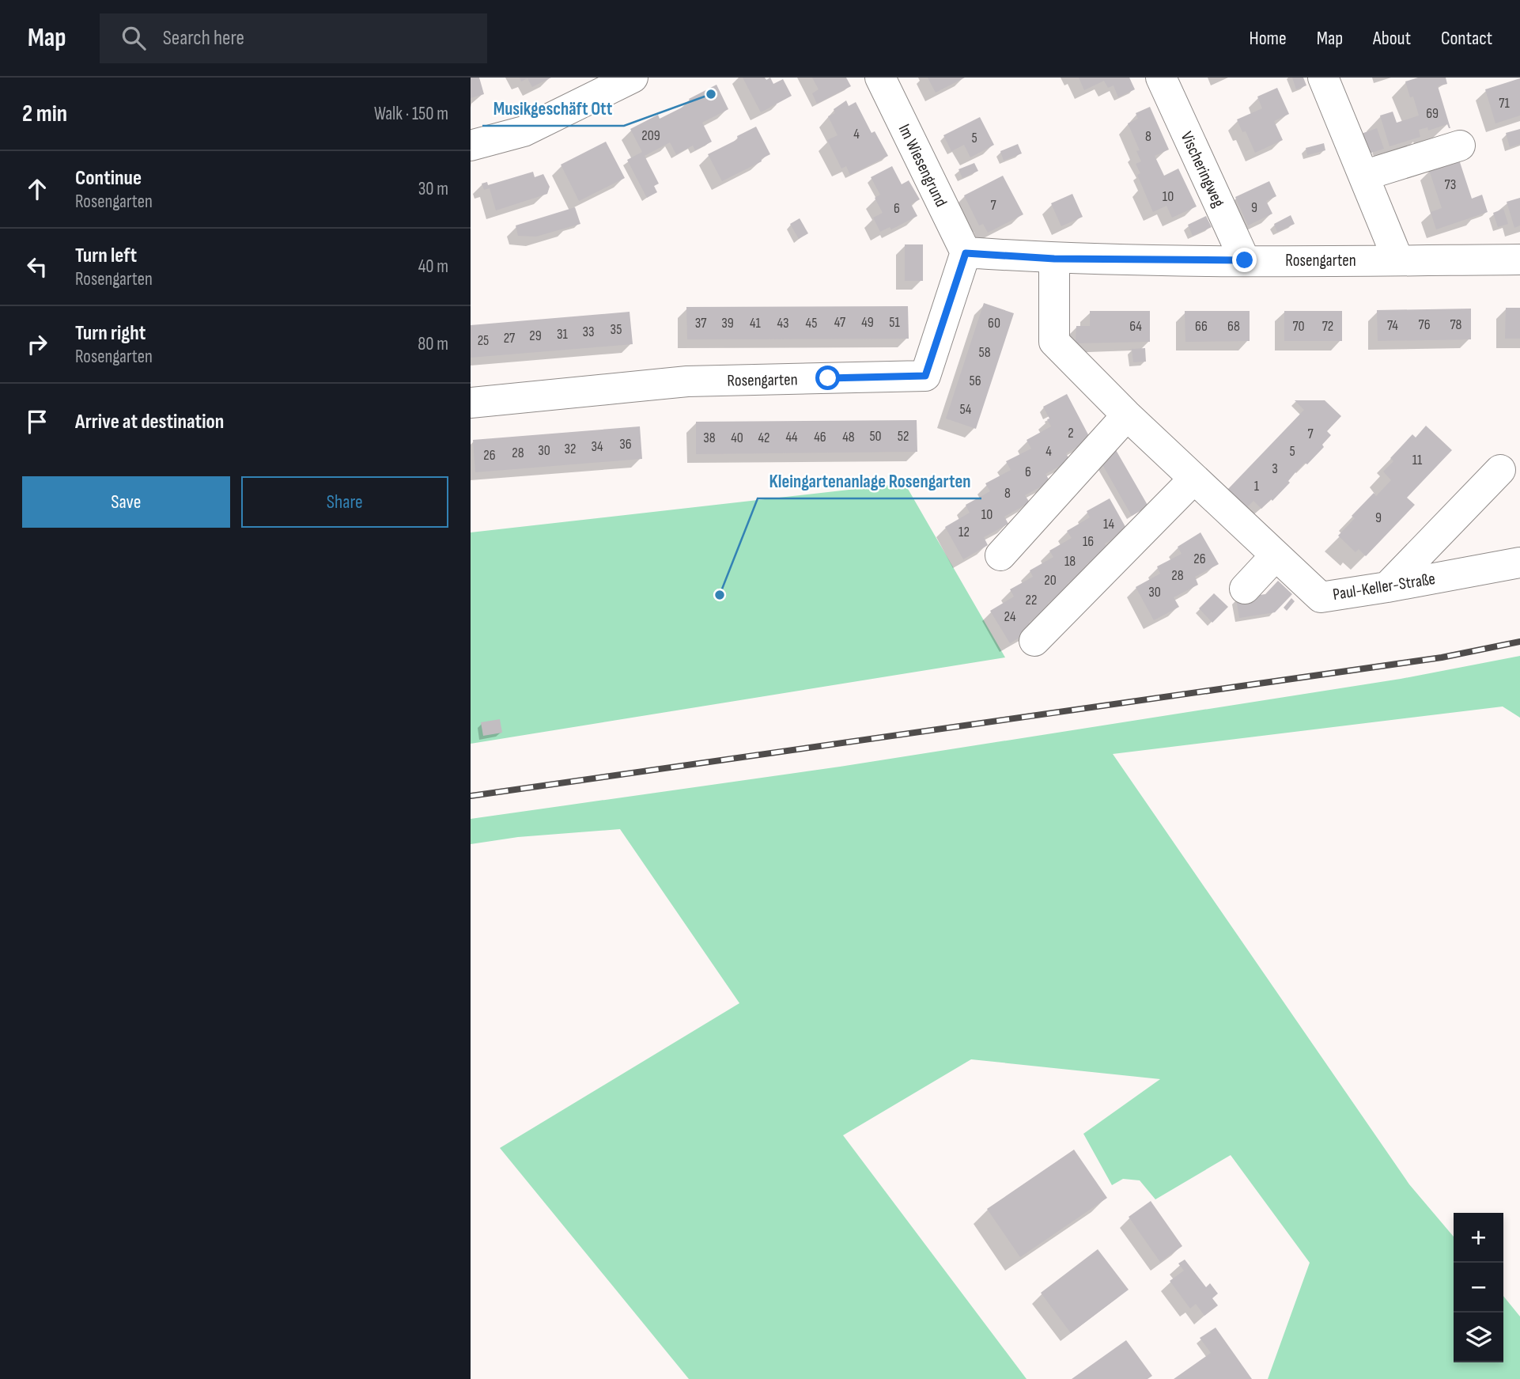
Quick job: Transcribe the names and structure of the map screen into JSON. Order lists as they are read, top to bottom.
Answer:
{
  "streets": {
    "street": [
      "Im Wiesengrund",
      "Vischeringweg",
      "Rosengarten",
      "Paul-Keller-Straße"
    ]
  },
  "crossings": [
    ["Im Wiesengrund", "Rosengarten"],
    ["Vischeringweg", "Rosengarten"],
    ["Rosengarten", "Paul-Keller-Straße"]
  ],
  "places": ["Musikgeschäft Ott", "Kleingartenanlage Rosengarten"],
  "house_numbers": [
    "71",
    "69",
    "4",
    "209",
    "8",
    "5",
    "73",
    "10",
    "7",
    "9",
    "6",
    "47",
    "49",
    "51",
    "37",
    "39",
    "41",
    "43",
    "45",
    "60",
    "76",
    "78",
    "74",
    "64",
    "66",
    "68",
    "70",
    "72",
    "35",
    "33",
    "31",
    "29",
    "27",
    "25",
    "58",
    "56",
    "54",
    "2",
    "7",
    "50",
    "52",
    "44",
    "46",
    "48",
    "38",
    "40",
    "42",
    "36",
    "34",
    "32",
    "30",
    "4",
    "5",
    "28",
    "26",
    "11",
    "3",
    "6",
    "1",
    "8",
    "10",
    "9",
    "14",
    "12",
    "16",
    "26",
    "18",
    "28",
    "20",
    "30",
    "22",
    "24"
  ],
  "page": {
    "header": "Map",
    "search": "Search here",
    "nav": [
      "Home",
      "Map",
      "About",
      "Contact"
    ],
    "heading": ["2 min", "Walk · 150 m"],
    "list": [
      ["Continue", "Rosengarten", "30 m"],
      ["Turn left", "Rosengarten", "40 m"],
      ["Turn right", "Rosengarten", "80 m"],
      "Arrive at destination"
    ],
    "buttons": ["Save", "Share"],
    "map_buttons": ["+", "−"]
  }
}
